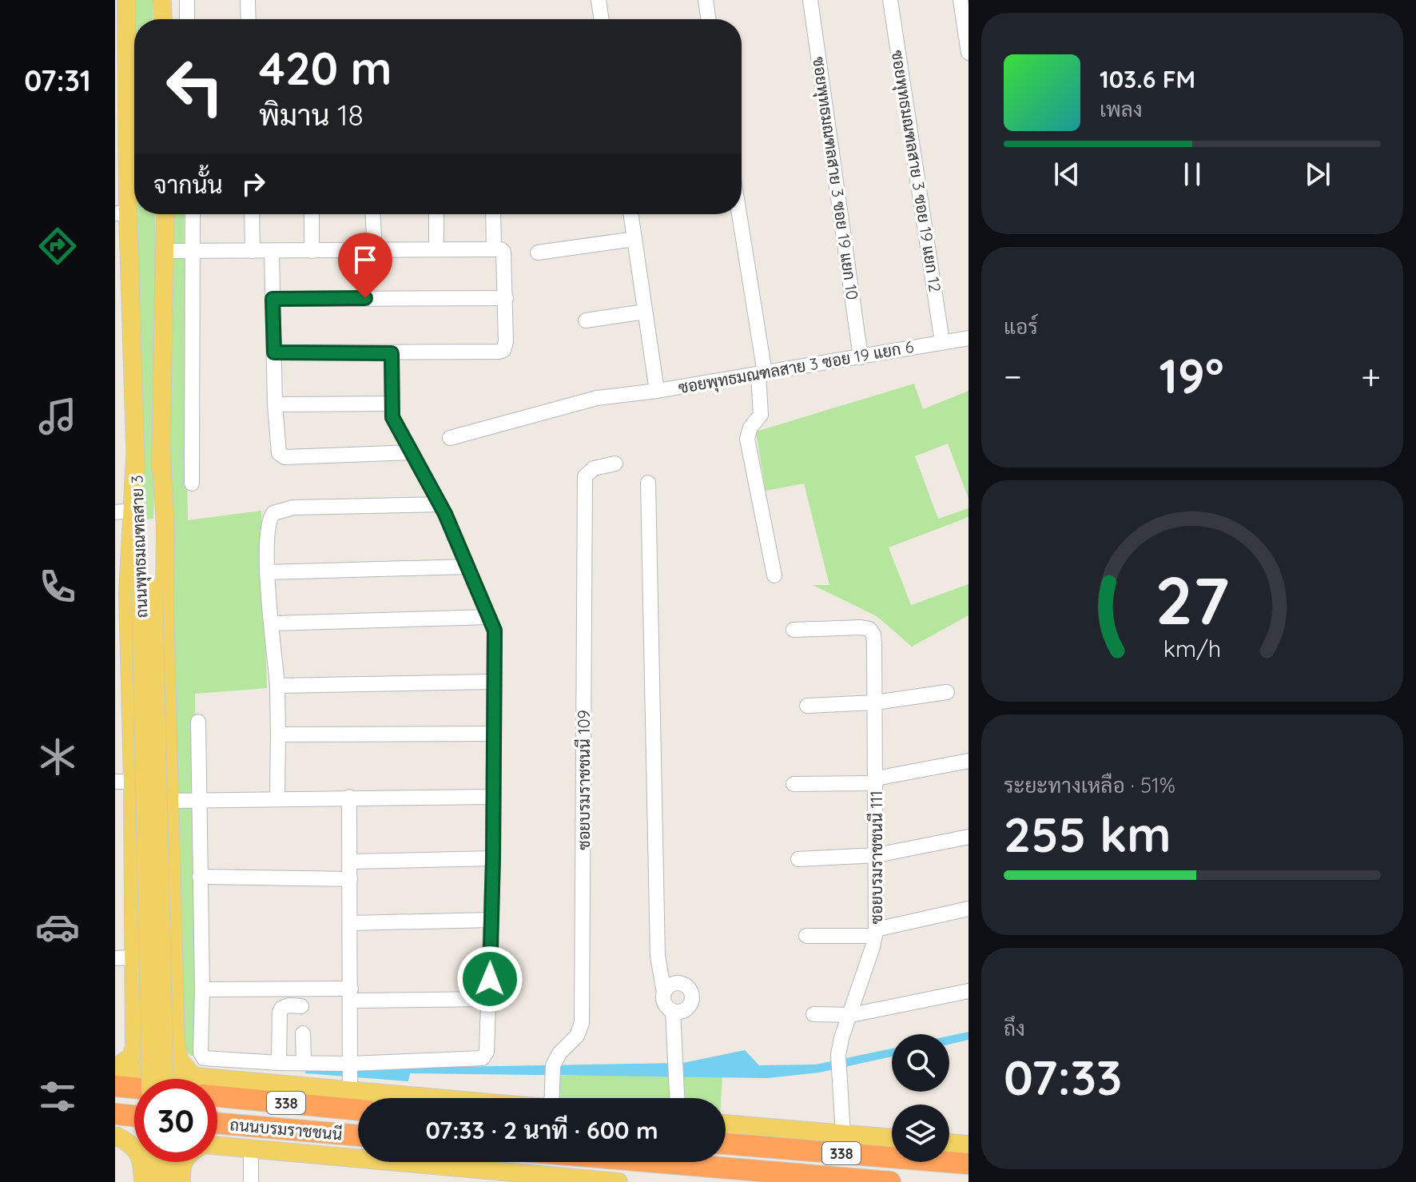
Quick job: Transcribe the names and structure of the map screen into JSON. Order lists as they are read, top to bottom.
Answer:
{
  "streets": {
    "highway": ["338", "ถนนบรมราชชนนี"],
    "main road": ["ถนนพุทธมณฑลสาย 3"],
    "street": [
      "ซอยพุทธมณฑลสาย 3 ซอย 19 แยก 12",
      "ซอยพุทธมณฑลสาย 3 ซอย 19 แยก 10",
      "ซอยพุทธมณฑลสาย 3 ซอย 19 แยก 6",
      "ซอยบรมราชชนนี 109",
      "ซอยบรมราชชนนี 111"
    ]
  },
  "crossings": [
    ["ซอยพุทธมณฑลสาย 3 ซอย 19 แยก 12", "ซอยพุทธมณฑลสาย 3 ซอย 19 แยก 6"],
    ["ซอยพุทธมณฑลสาย 3 ซอย 19 แยก 10", "ซอยพุทธมณฑลสาย 3 ซอย 19 แยก 6"],
    ["ซอยบรมราชชนนี 111", "338"]
  ],
  "page": {
    "tabs": "07:31",
    "turn": ["420 m", "พิมาน 18"],
    "song": ["103.6 FM", "เพลง"],
    "then": "จากนั้น",
    "tile": [
      "แอร์",
      ["ระยะทางเหลือ · 51%", "255 km"],
      ["ถึง", "07:33"]
    ],
    "heat": ["−", "19°", "+"],
    "limit": "30",
    "trip": "07:33 · 2 นาที · 600 m",
    "gauge": ["27", "km/h"]
  }
}
